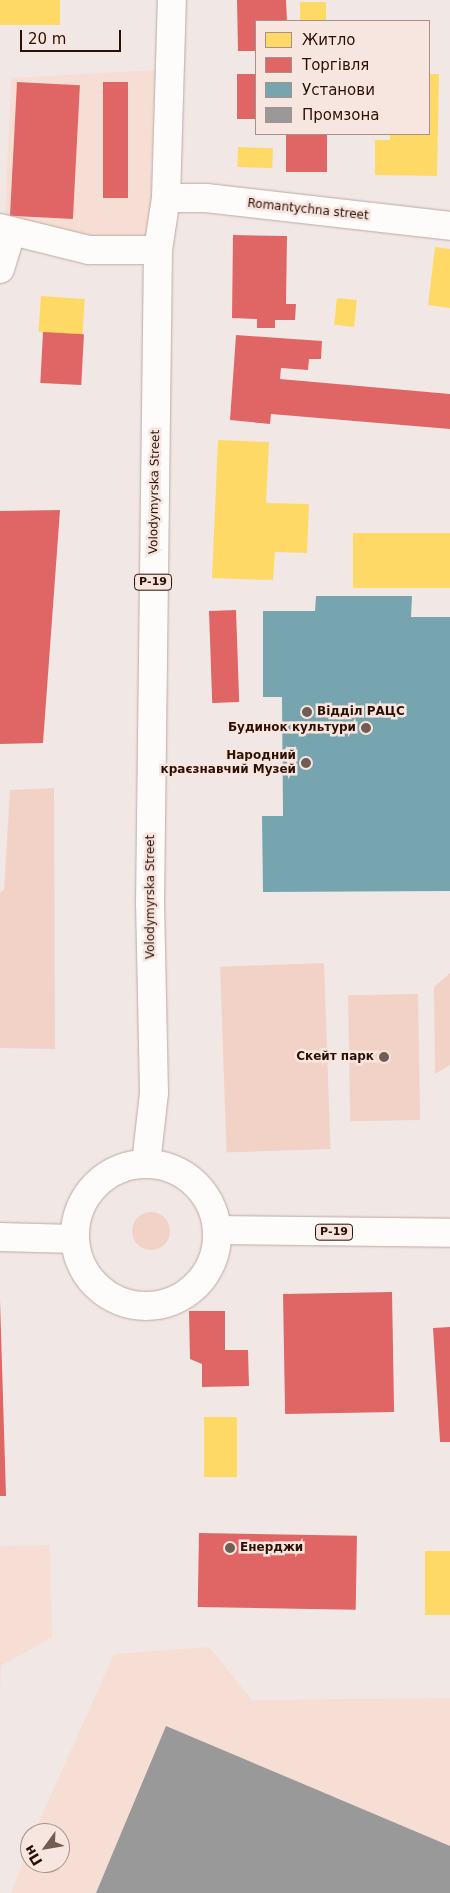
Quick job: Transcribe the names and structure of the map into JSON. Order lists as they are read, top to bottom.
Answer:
{
  "streets": {
    "main road": ["Romantychna street", "Volodymyrska Street", "Р-19"]
  },
  "crossings": [
    ["Romantychna street", "Volodymyrska Street"],
    ["Volodymyrska Street", "Р-19"]
  ],
  "places": [
    "Відділ РАЦС",
    "Будинок культури",
    "Народний краєзнавчий Музей",
    "Скейт парк",
    "Енерджи"
  ],
  "legend": [
    "Житло",
    "Торгівля",
    "Установи",
    "Промзона"
  ],
  "scale_bar": "20 m",
  "north": "bottom left"
}
